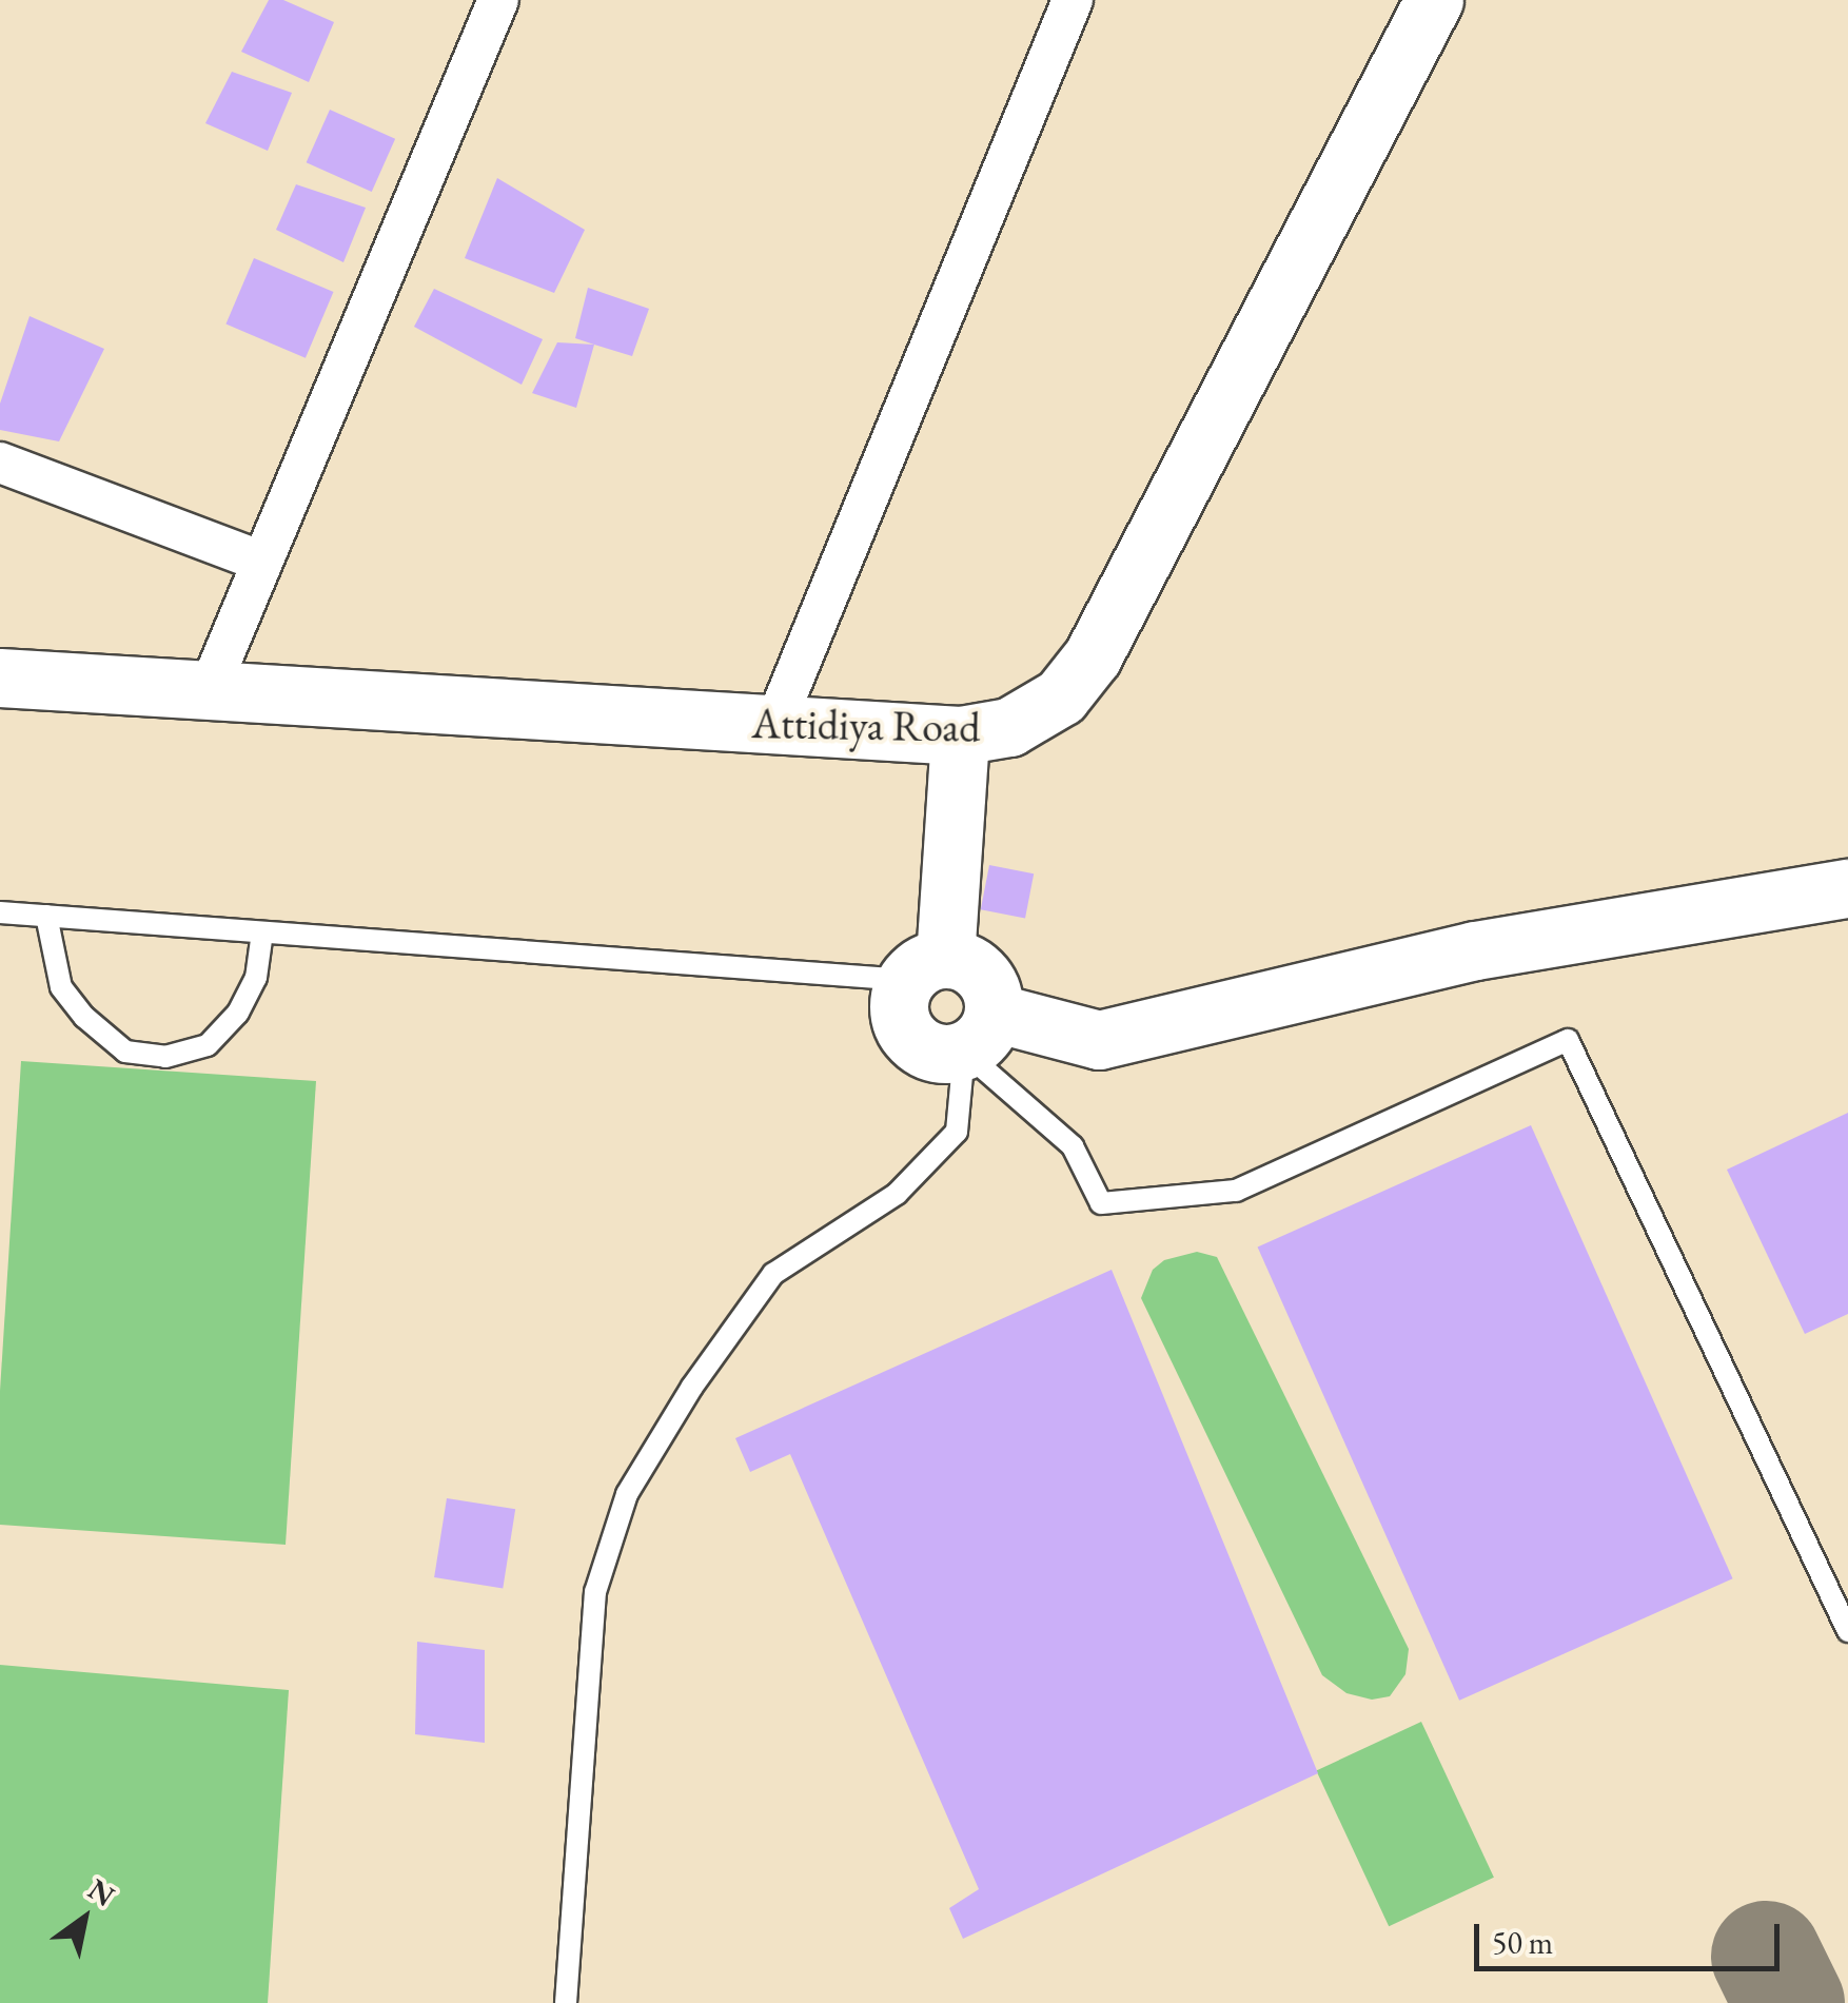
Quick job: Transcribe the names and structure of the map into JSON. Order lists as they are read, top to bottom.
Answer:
{
  "streets": {
    "main road": ["Attidiya Road"]
  },
  "scale_bar": "50 m",
  "north": "top right"
}
